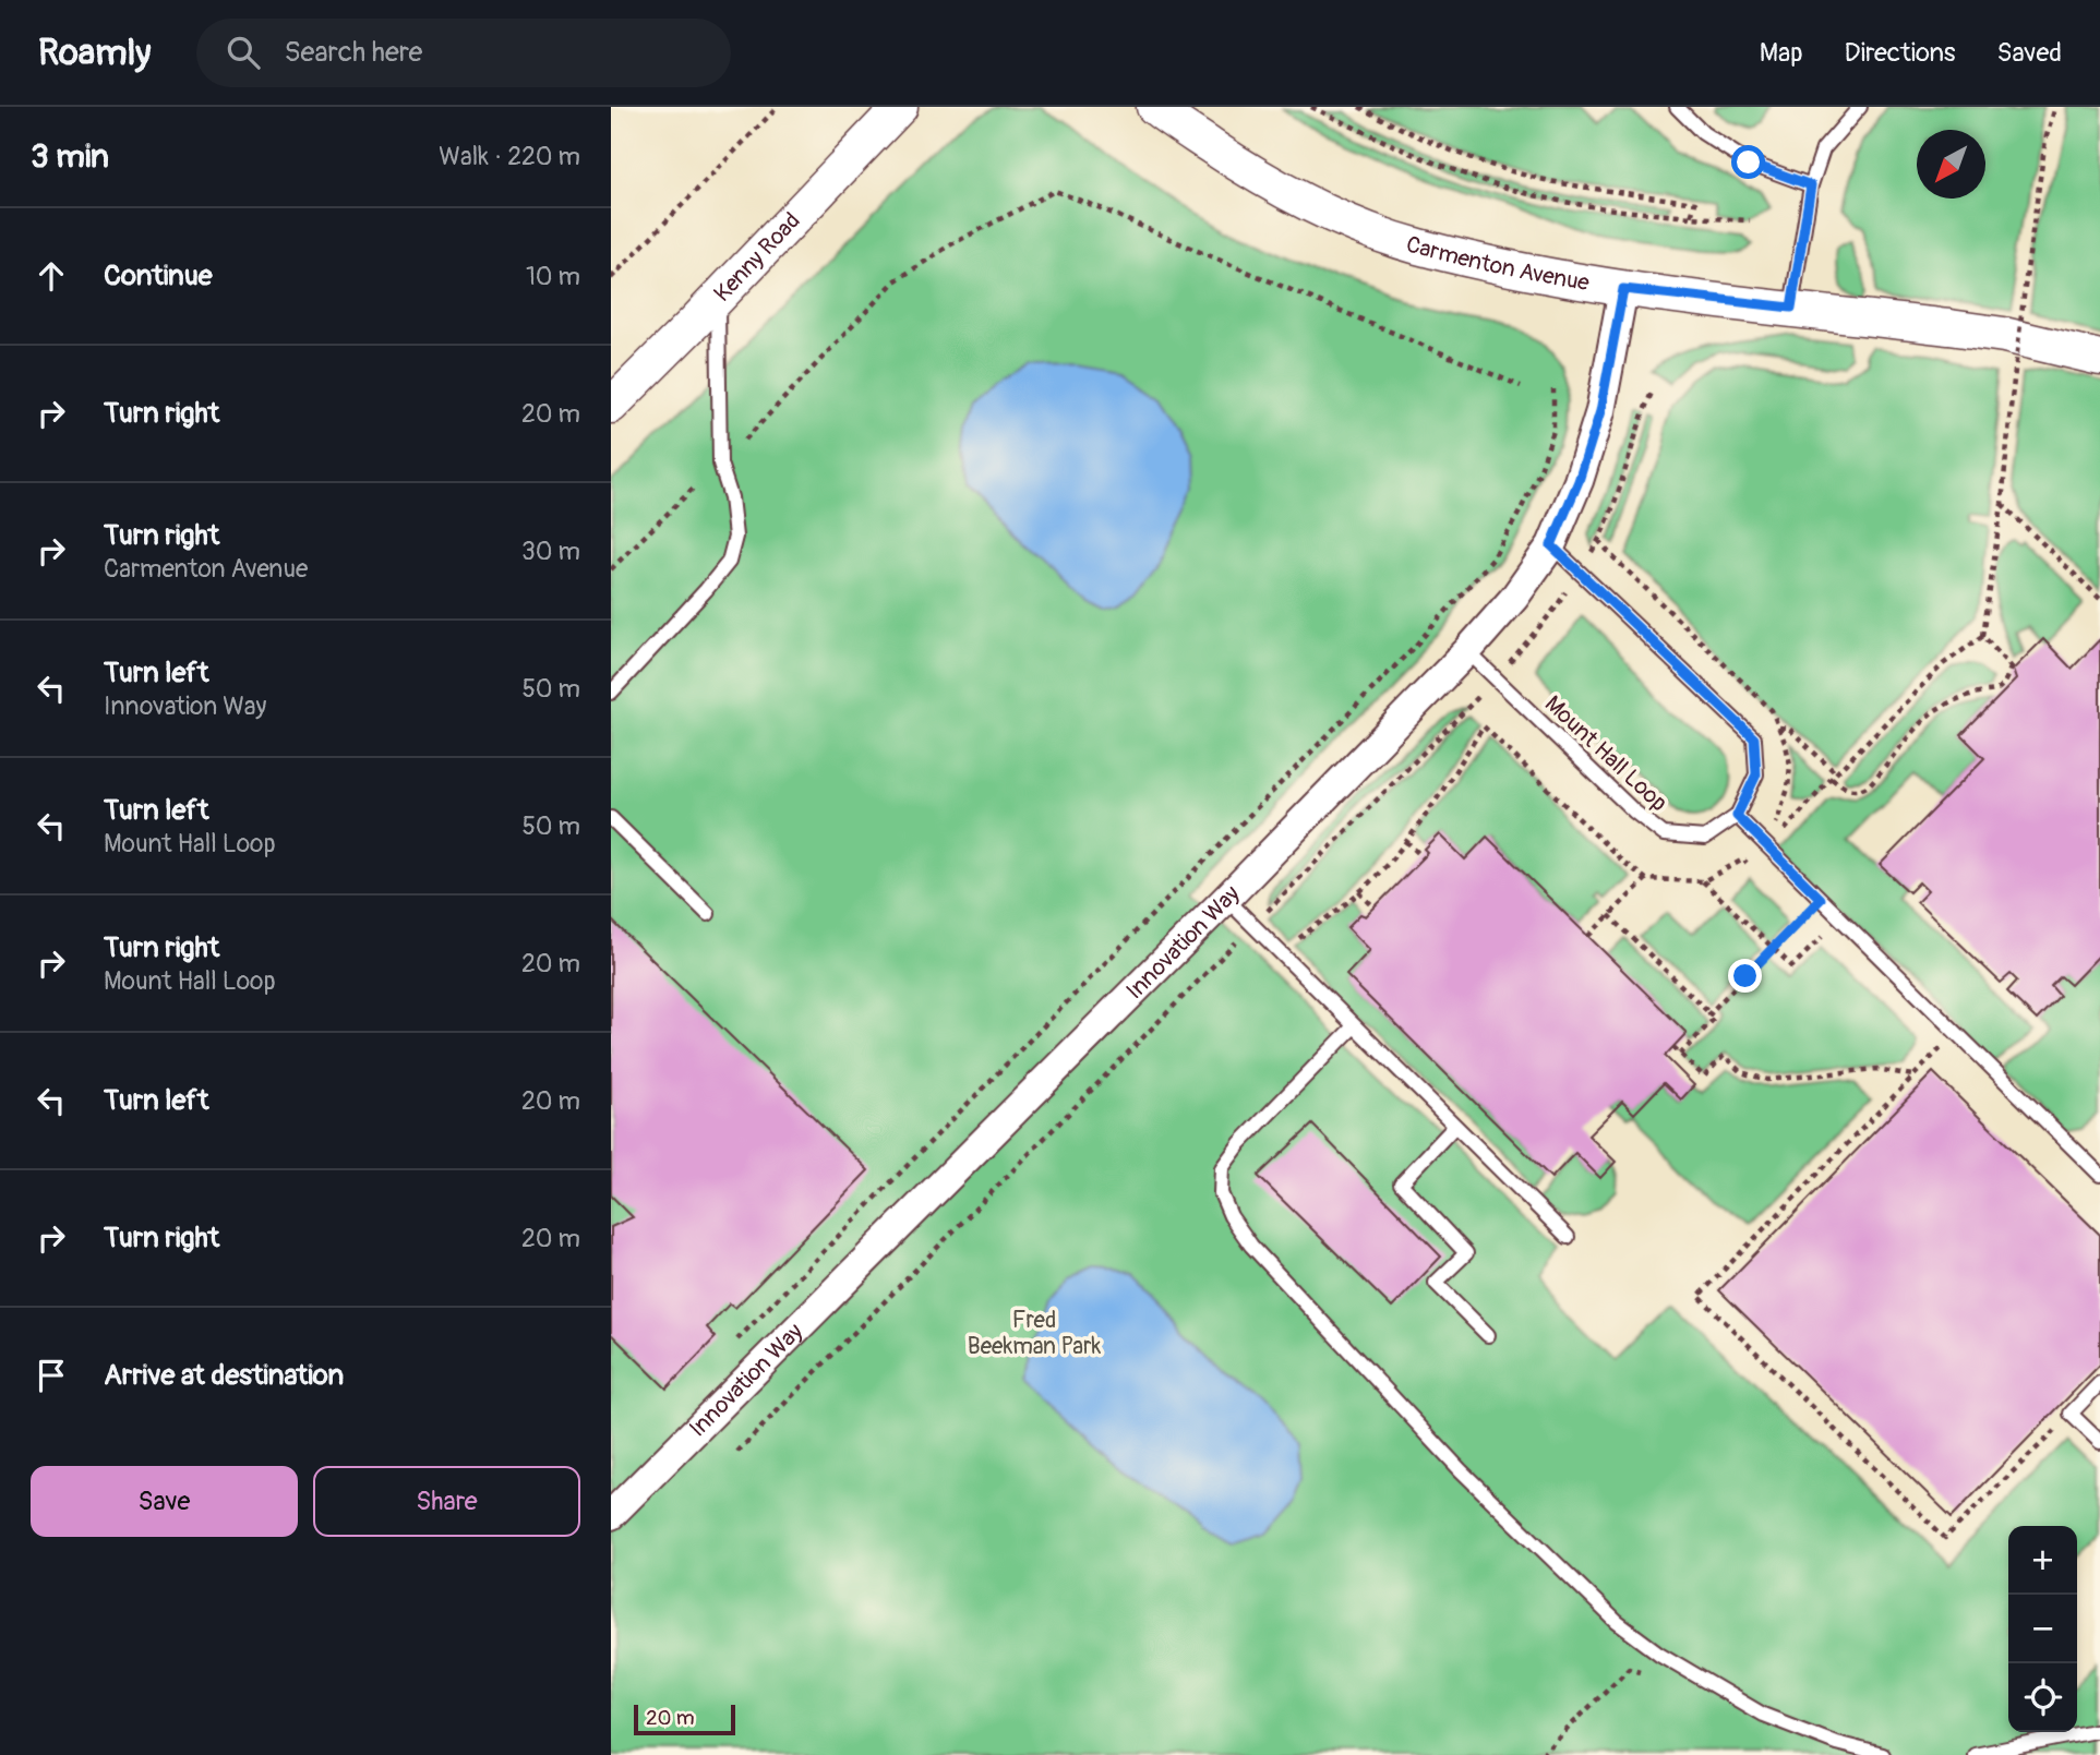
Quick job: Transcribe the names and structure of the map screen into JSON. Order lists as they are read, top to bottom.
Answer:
{
  "streets": {
    "street": ["Kenny Road", "Carmenton Avenue", "Innovation Way"],
    "lane": ["Mount Hall Loop"]
  },
  "crossings": [
    ["Carmenton Avenue", "Innovation Way"],
    ["Mount Hall Loop", "Innovation Way"]
  ],
  "parks": ["Fred Beekman Park"],
  "scale_bar": "20 m",
  "north": "bottom left",
  "page": {
    "header": "Roamly",
    "search": "Search here",
    "nav": ["Map", "Directions", "Saved"],
    "heading": ["3 min", "Walk · 220 m"],
    "list": [
      ["Continue", "10 m"],
      ["Turn right", "20 m"],
      ["Turn right", "Carmenton Avenue", "30 m"],
      ["Turn left", "Innovation Way", "50 m"],
      ["Turn left", "Mount Hall Loop", "50 m"],
      ["Turn right", "Mount Hall Loop", "20 m"],
      ["Turn left", "20 m"],
      ["Turn right", "20 m"],
      "Arrive at destination"
    ],
    "buttons": ["Save", "Share"],
    "map_buttons": ["+", "−"],
    "scale": "20 m"
  }
}
